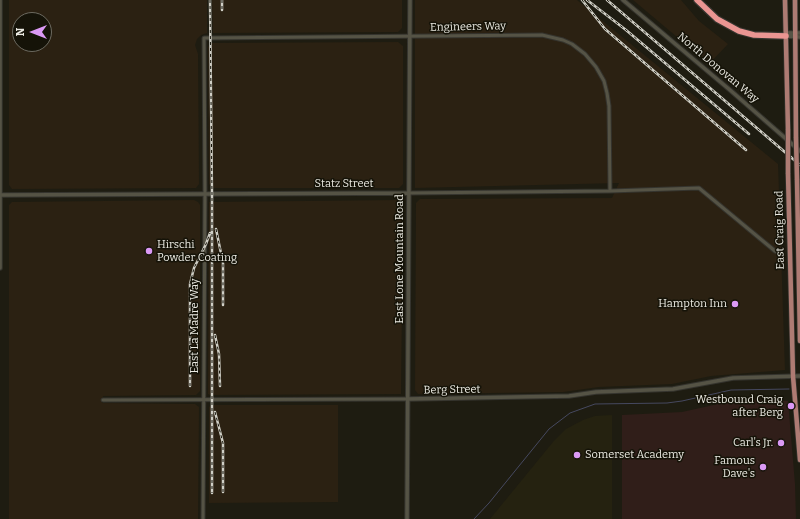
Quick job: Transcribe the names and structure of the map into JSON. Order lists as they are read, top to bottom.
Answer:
{
  "streets": {
    "main road": ["East Craig Road"],
    "street": [
      "Engineers Way",
      "North Donovan Way",
      "Statz Street",
      "East Lone Mountain Road",
      "East La Madre Way",
      "Berg Street"
    ]
  },
  "crossings": [
    ["Engineers Way", "Statz Street"],
    ["Engineers Way", "East Lone Mountain Road"],
    ["Engineers Way", "East La Madre Way"],
    ["Statz Street", "East Lone Mountain Road"],
    ["Statz Street", "East La Madre Way"],
    ["East Craig Road", "Berg Street"],
    ["East Lone Mountain Road", "Berg Street"],
    ["East La Madre Way", "Berg Street"]
  ],
  "places": [
    "Hirschi Powder Coating",
    "Hampton Inn",
    "Westbound Craig after Berg",
    "Carl's Jr.",
    "Somerset Academy",
    "Famous Dave's"
  ],
  "north": "left"
}
